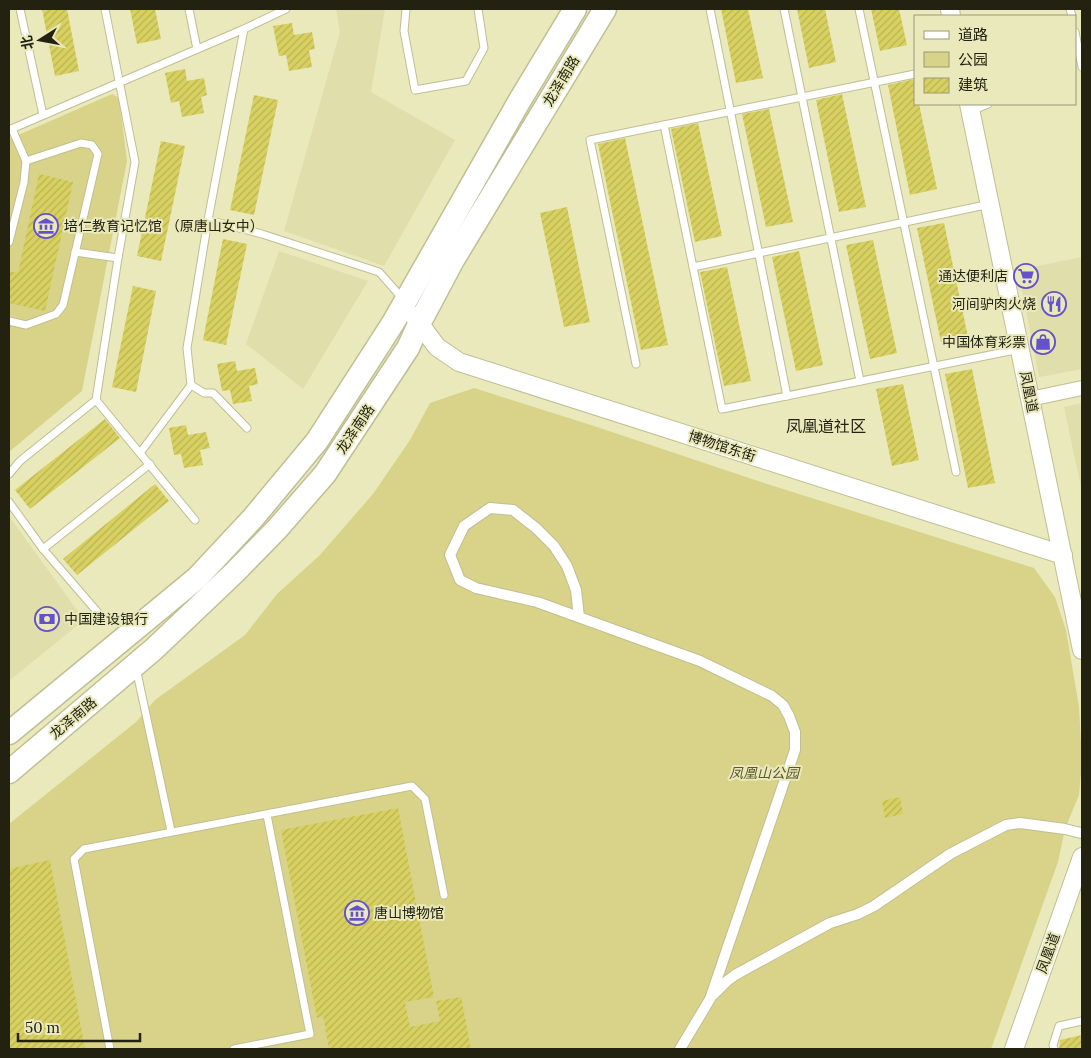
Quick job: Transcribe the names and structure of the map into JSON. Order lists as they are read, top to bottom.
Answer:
{
  "streets": {
    "main road": ["龙泽南路"],
    "street": ["凤凰道", "博物馆东街"]
  },
  "crossings": [
    ["龙泽南路", "博物馆东街"],
    ["凤凰道", "博物馆东街"]
  ],
  "districts": ["凤凰道社区"],
  "parks": ["凤凰山公园"],
  "places": {
    "museum": ["培仁教育记忆馆 （原唐山女中）", "唐山博物馆"],
    "supermarket": ["通达便利店"],
    "restaurant": ["河间驴肉火烧"],
    "shop": ["中国体育彩票"],
    "bank": ["中国建设银行"]
  },
  "legend": ["道路", "公园", "建筑"],
  "scale_bar": "50 m",
  "north": "left"
}
